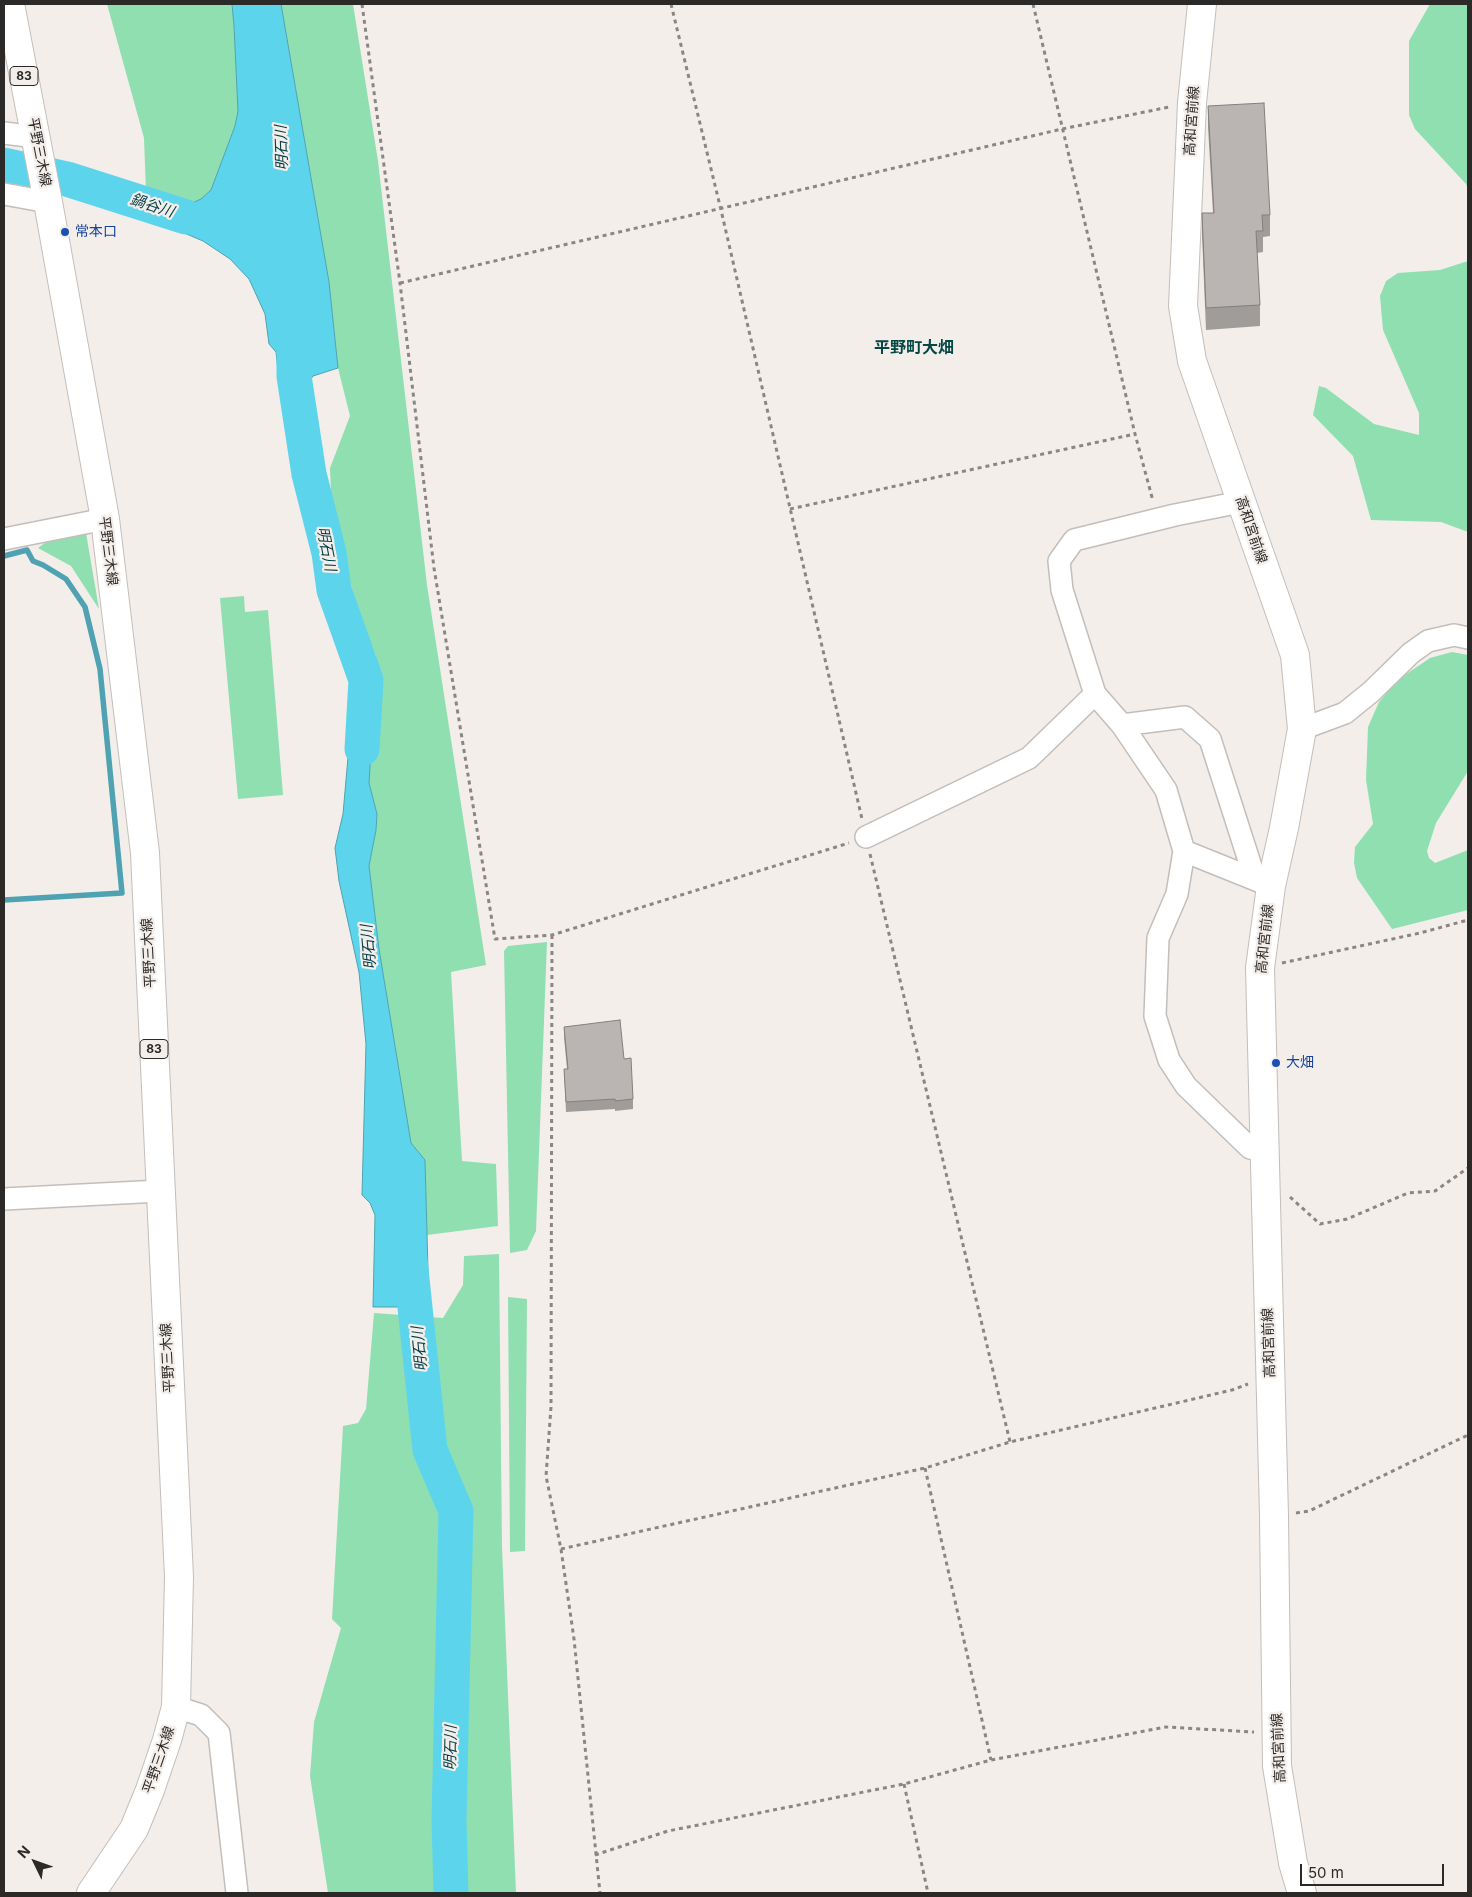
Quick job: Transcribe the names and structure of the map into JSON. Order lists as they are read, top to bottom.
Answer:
{
  "streets": {
    "street": ["83", "高和宮前線", "平野三木線"]
  },
  "districts": ["平野町大畑"],
  "water": ["明石川", "鍋谷川"],
  "places": ["常本口", "大畑"],
  "scale_bar": "50 m",
  "north": "top left"
}
